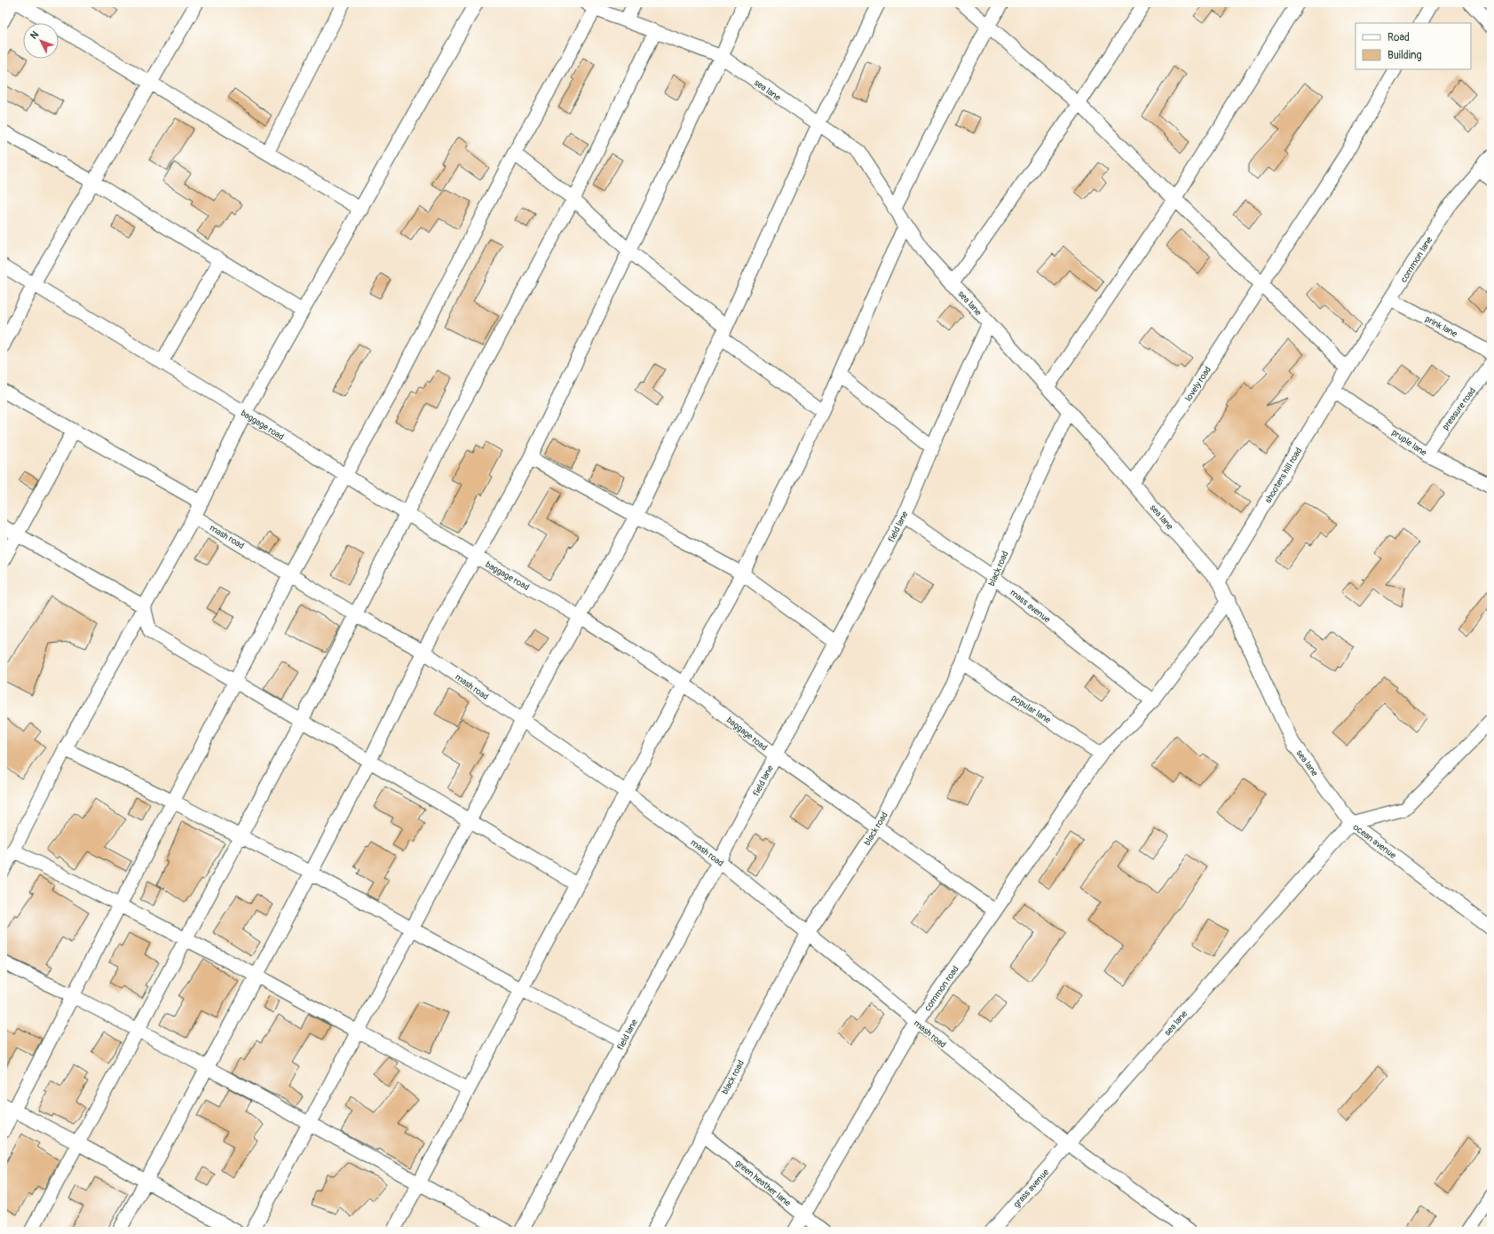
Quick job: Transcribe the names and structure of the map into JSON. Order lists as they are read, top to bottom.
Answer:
{
  "streets": {
    "street": [
      "sea lane",
      "common lane",
      "prink lane",
      "lovely road",
      "preasure road",
      "baggage road",
      "pruple lane",
      "shooters hill road",
      "field lane",
      "mash road",
      "black road",
      "mass avenue",
      "popular lane",
      "ocean avenue",
      "common road",
      "green heather lane",
      "grass avenue"
    ]
  },
  "crossings": [
    ["sea lane", "lovely road"],
    ["sea lane", "shooters hill road"],
    ["sea lane", "field lane"],
    ["sea lane", "mash road"],
    ["sea lane", "black road"],
    ["sea lane", "ocean avenue"],
    ["sea lane", "common road"],
    ["sea lane", "grass avenue"],
    ["common lane", "prink lane"],
    ["common lane", "shooters hill road"],
    ["preasure road", "pruple lane"],
    ["baggage road", "field lane"],
    ["baggage road", "black road"],
    ["baggage road", "common road"],
    ["pruple lane", "shooters hill road"],
    ["field lane", "mash road"],
    ["field lane", "mass avenue"],
    ["mash road", "black road"],
    ["mash road", "common road"],
    ["mash road", "grass avenue"],
    ["black road", "mass avenue"],
    ["black road", "popular lane"],
    ["black road", "green heather lane"],
    ["mass avenue", "common road"],
    ["popular lane", "common road"],
    ["common road", "green heather lane"]
  ],
  "legend": ["Road", "Building"],
  "north": "top left"
}
